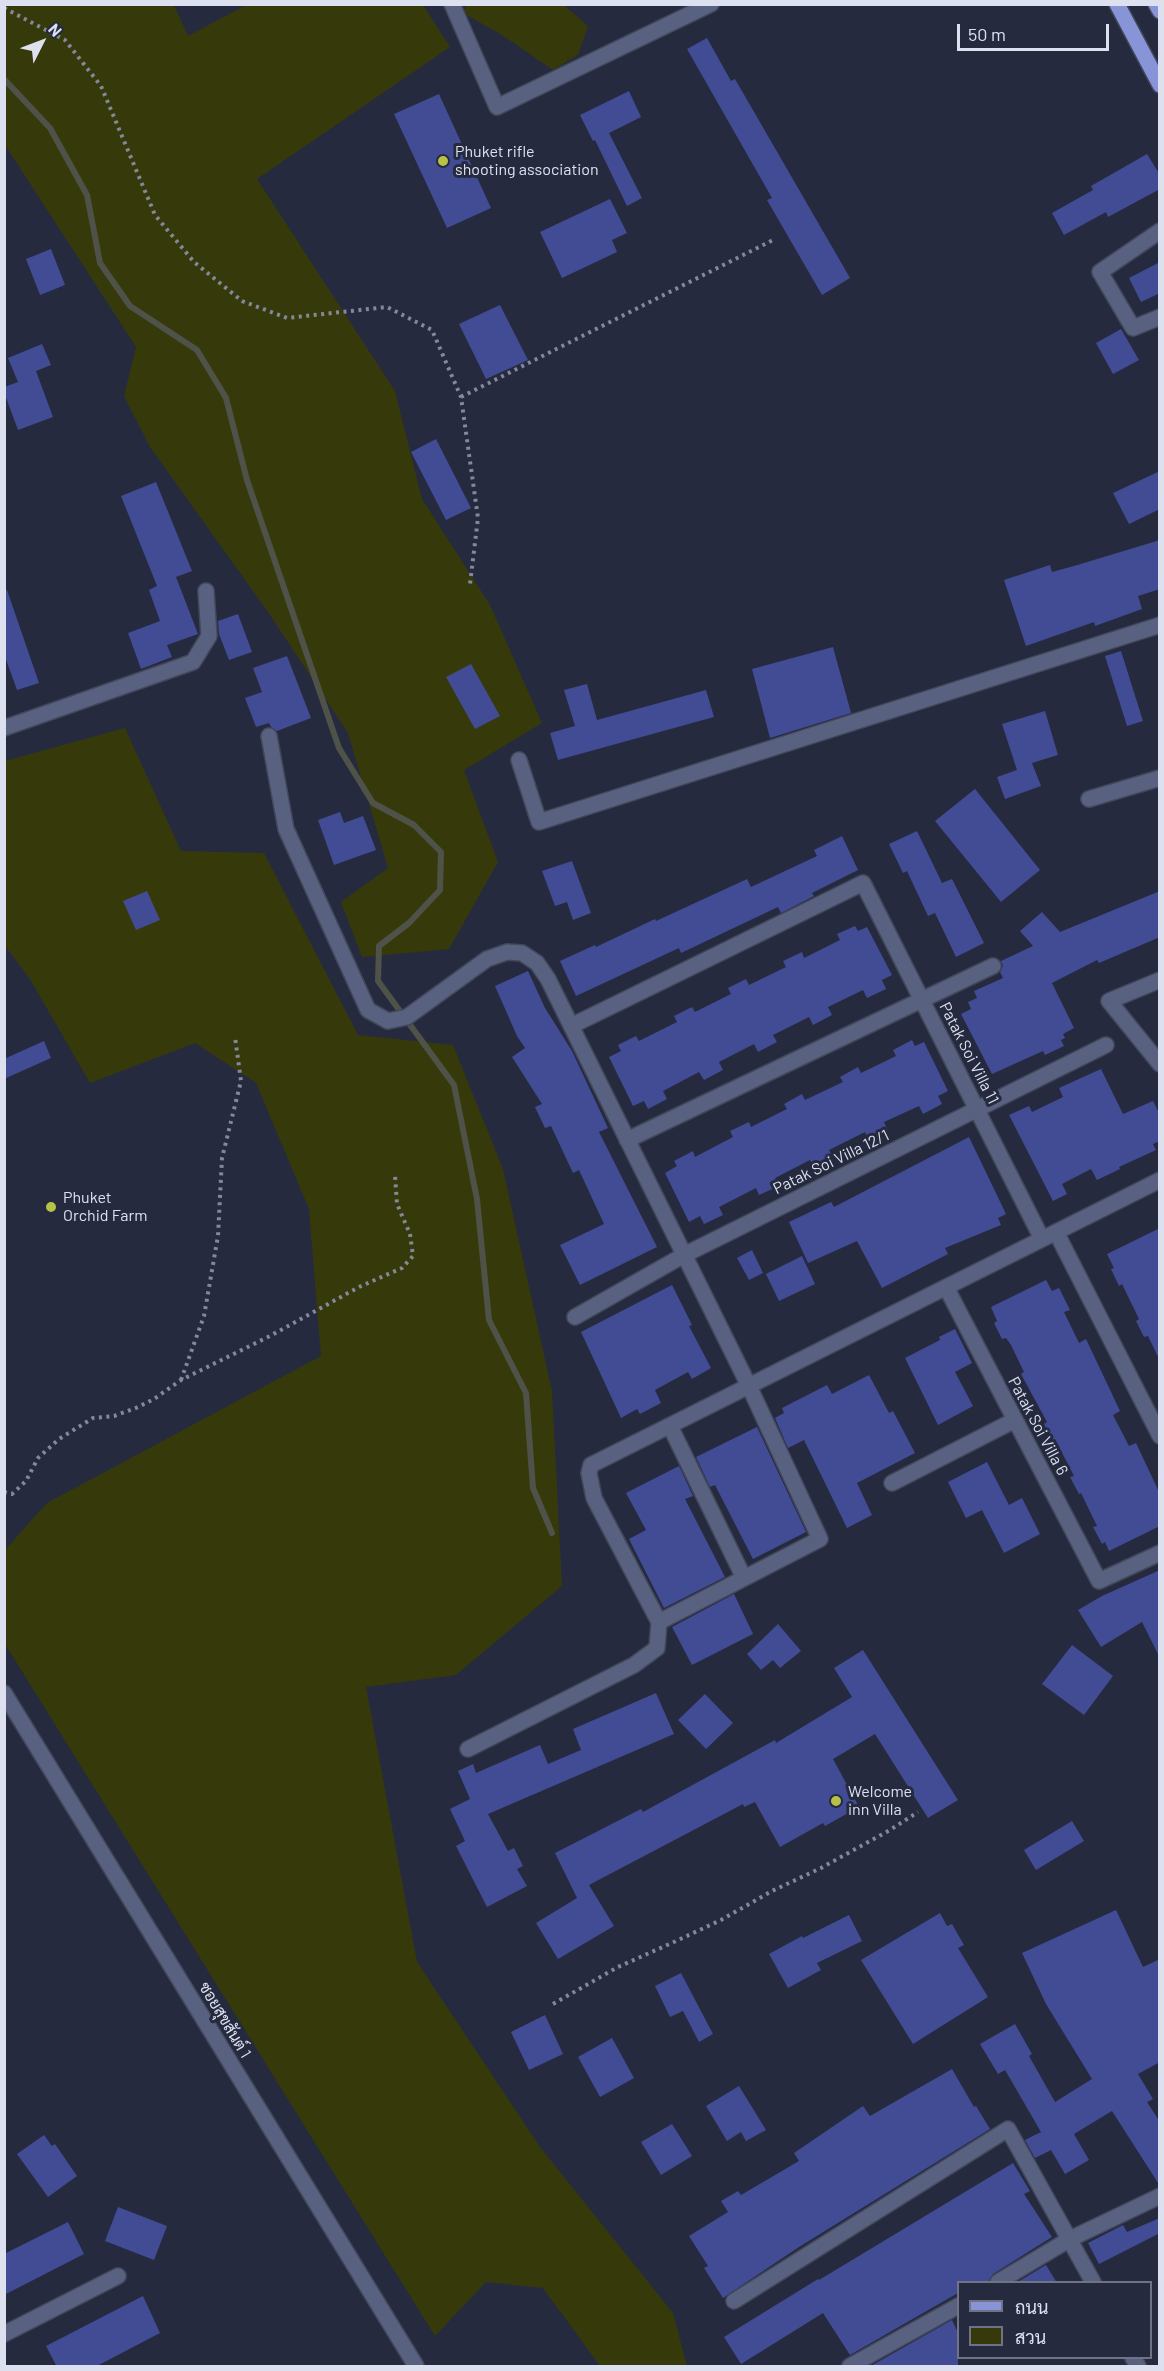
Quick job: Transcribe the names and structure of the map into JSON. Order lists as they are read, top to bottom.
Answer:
{
  "streets": {
    "street": [
      "Patak Soi Villa 11",
      "Patak Soi Villa 12/1",
      "Patak Soi Villa 6",
      "ซอยสุขสันต์ 1"
    ]
  },
  "crossings": [
    ["Patak Soi Villa 11", "Patak Soi Villa 12/1"]
  ],
  "places": ["Phuket rifle shooting association", "Phuket Orchid Farm", "Welcome inn Villa"],
  "legend": ["ถนน", "สวน"],
  "scale_bar": "50 m",
  "north": "top right"
}
